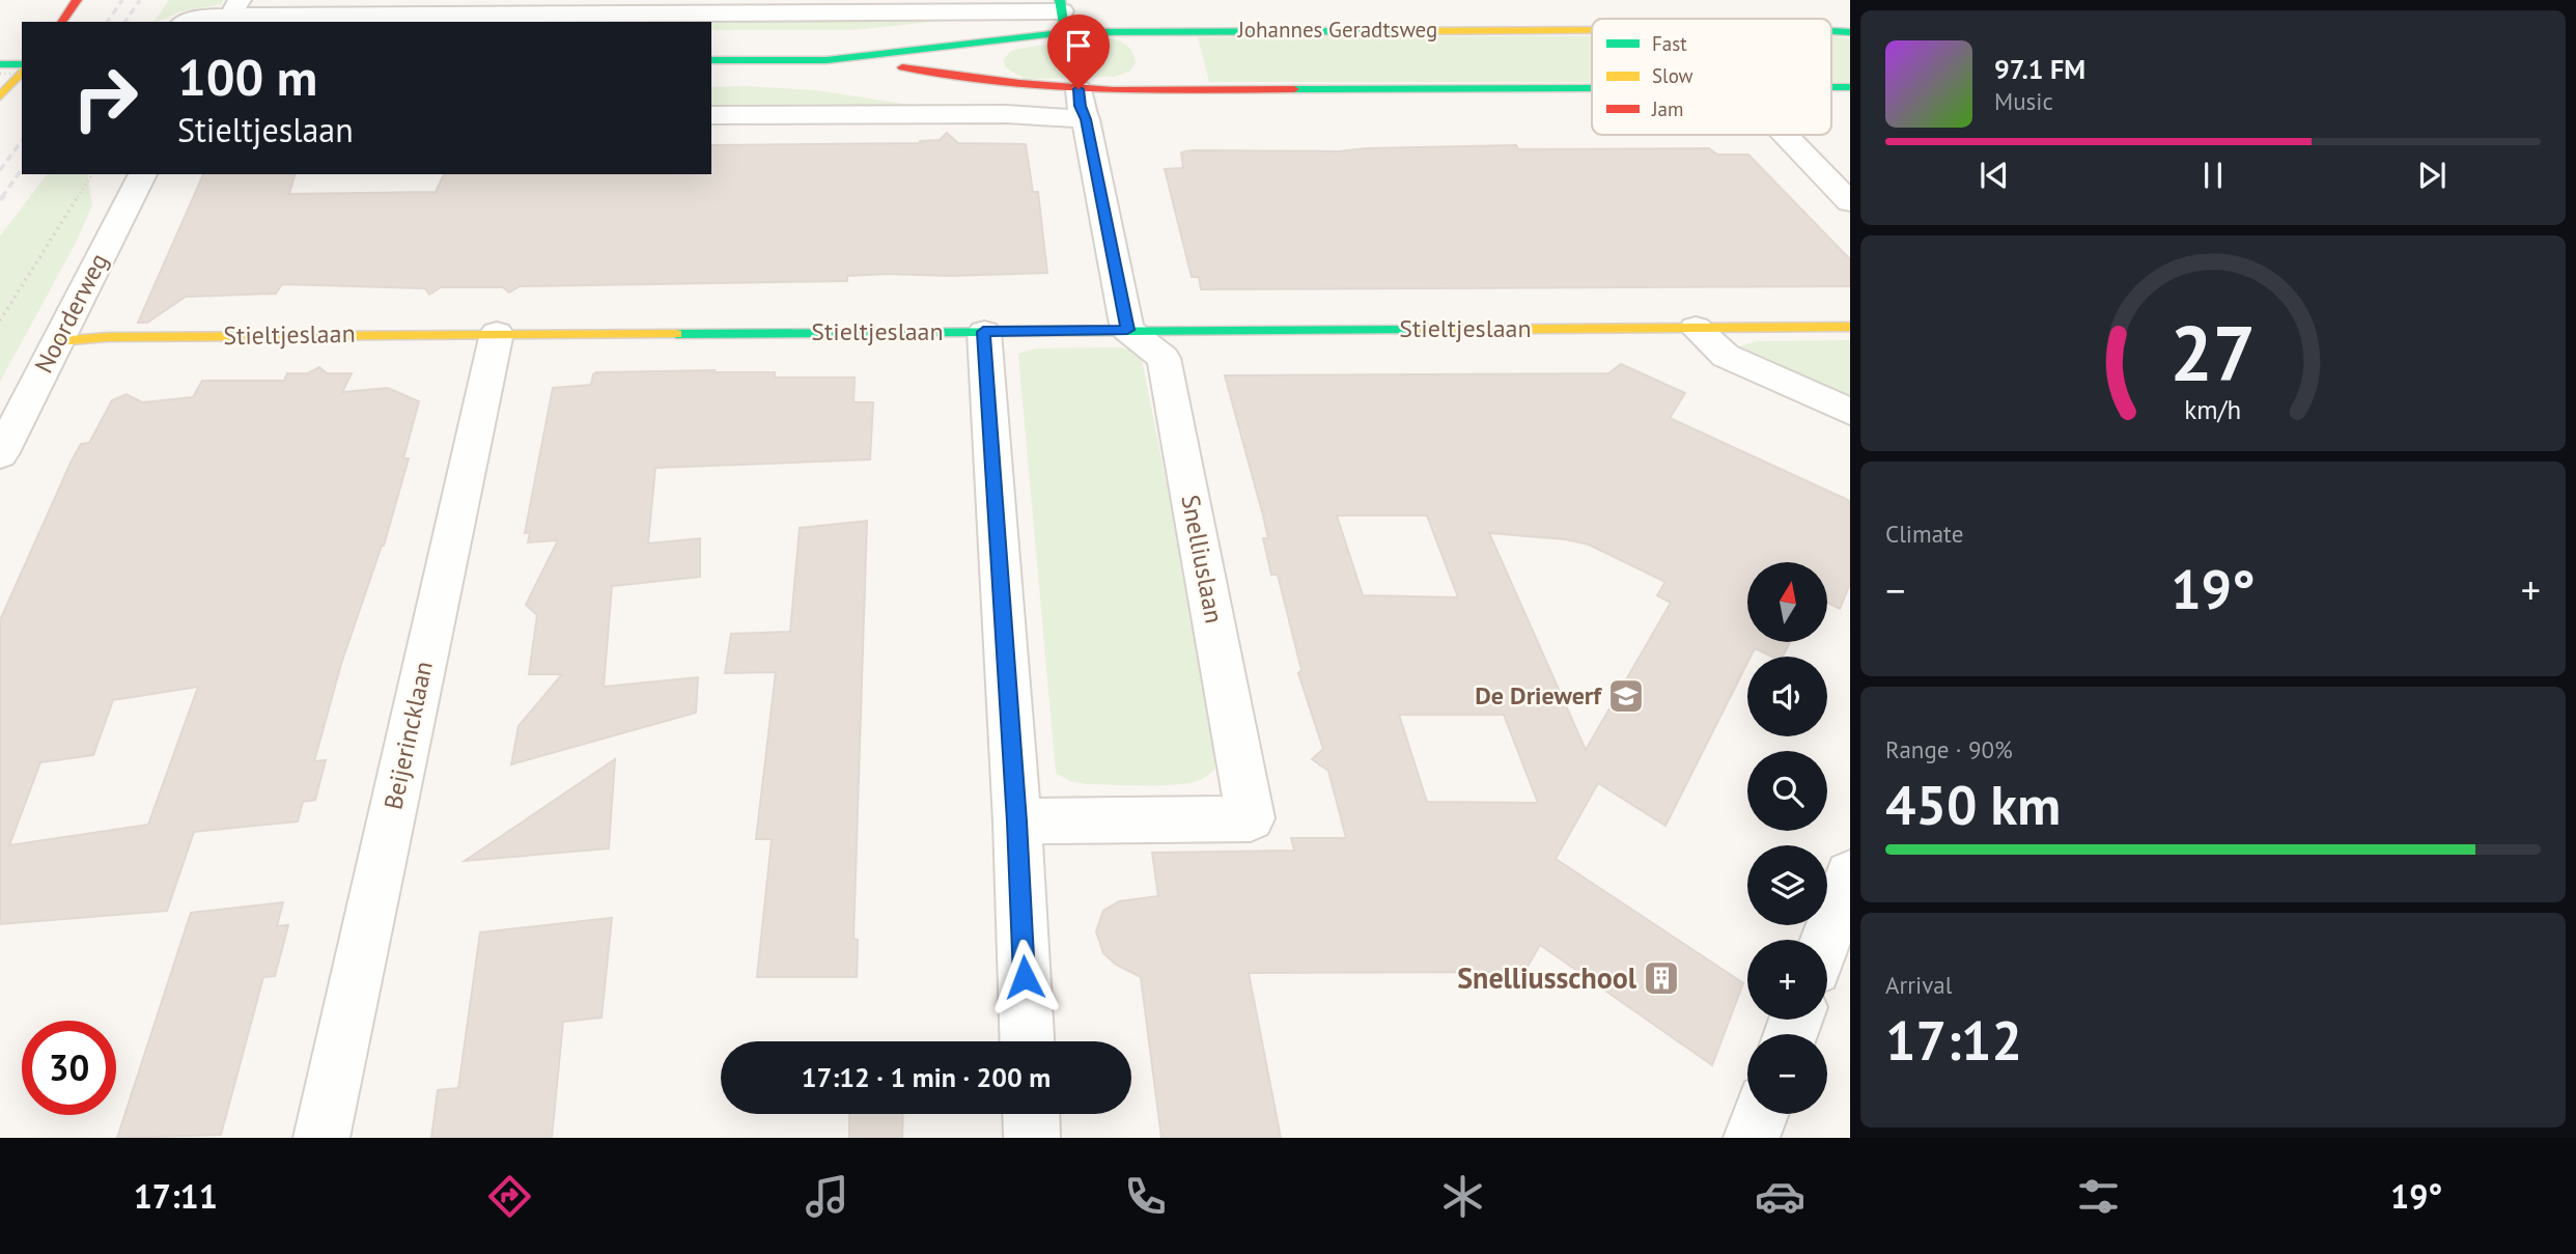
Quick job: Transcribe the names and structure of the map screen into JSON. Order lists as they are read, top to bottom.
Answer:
{
  "streets": {
    "main road": ["Johannes Geradtsweg", "Stieltjeslaan"],
    "street": ["Noorderweg", "Snelliuslaan", "Beijerincklaan"]
  },
  "crossings": [
    ["Noorderweg", "Stieltjeslaan"],
    ["Stieltjeslaan", "Snelliuslaan"],
    ["Stieltjeslaan", "Beijerincklaan"]
  ],
  "places": {
    "school or university": ["De Driewerf"],
    "building": ["Snelliusschool"]
  },
  "legend": ["Fast", "Slow", "Jam"],
  "north": "top",
  "page": {
    "turn": ["100 m", "Stieltjeslaan"],
    "song": ["97.1 FM", "Music"],
    "tile": [
      "Climate",
      ["Range · 90%", "450 km"],
      ["Arrival", "17:12"]
    ],
    "heat": ["−", "19°", "+"],
    "map_buttons": ["+", "−"],
    "limit": "30",
    "trip": "17:12 · 1 min · 200 m",
    "tabs": ["17:11", "19°"],
    "gauge": ["27", "km/h"]
  }
}
